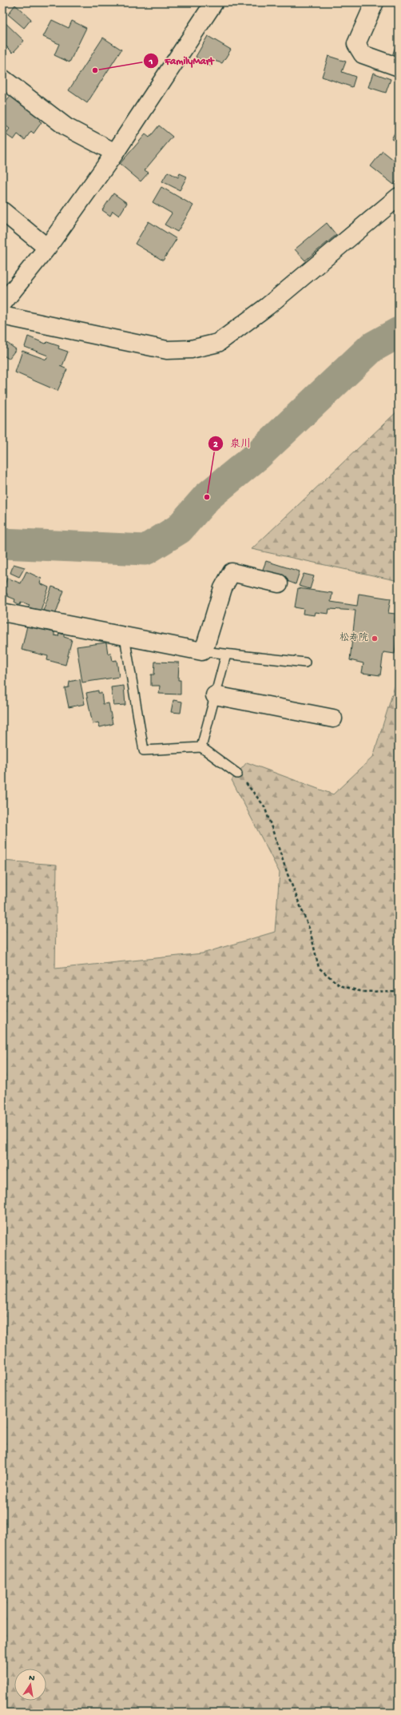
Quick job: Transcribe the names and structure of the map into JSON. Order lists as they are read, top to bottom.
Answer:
{
  "places": ["FamilyMart", "泉川", "松寿院"],
  "north": "top"
}
